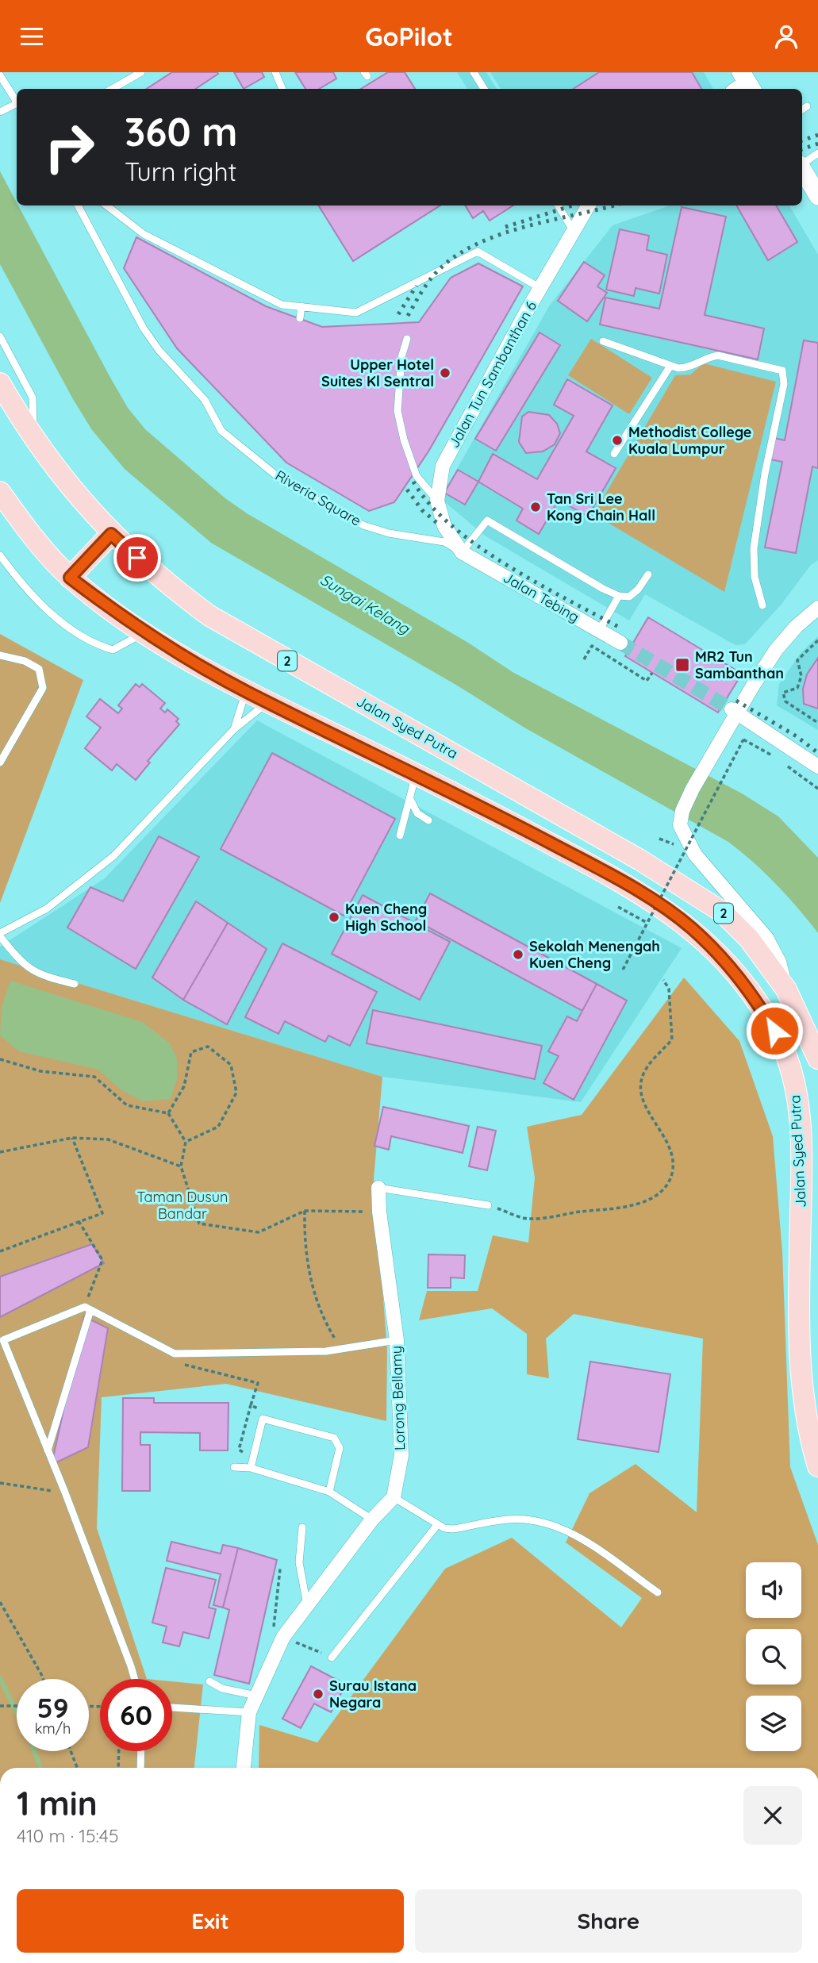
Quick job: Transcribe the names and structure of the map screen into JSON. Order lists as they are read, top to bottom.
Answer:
{
  "streets": {
    "main road": ["2", "Jalan Syed Putra"],
    "street": ["Jalan Tun Sambanthan 6", "Jalan Tebing", "Lorong Bellamy"],
    "lane": ["Riveria Square"]
  },
  "crossings": [
    ["Jalan Tun Sambanthan 6", "Riveria Square"],
    ["Jalan Tun Sambanthan 6", "Jalan Tebing"],
    ["Riveria Square", "Jalan Tebing"]
  ],
  "water": ["Sungai Kelang"],
  "parks": ["Taman Dusun Bandar"],
  "places": {
    "other": [
      "Upper Hotel Suites Kl Sentral",
      "Methodist College Kuala Lumpur",
      "Tan Sri Lee Kong Chain Hall",
      "Kuen Cheng High School",
      "Sekolah Menengah Kuen Cheng",
      "Surau Istana Negara"
    ],
    "transit": ["MR2 Tun Sambanthan"]
  },
  "page": {
    "header": "GoPilot",
    "turn": ["360 m", "Turn right"],
    "speed": "59 km/h",
    "limit": "60",
    "heading": ["1 min", "410 m · 15:45"],
    "buttons": ["Exit", "Share"]
  }
}
